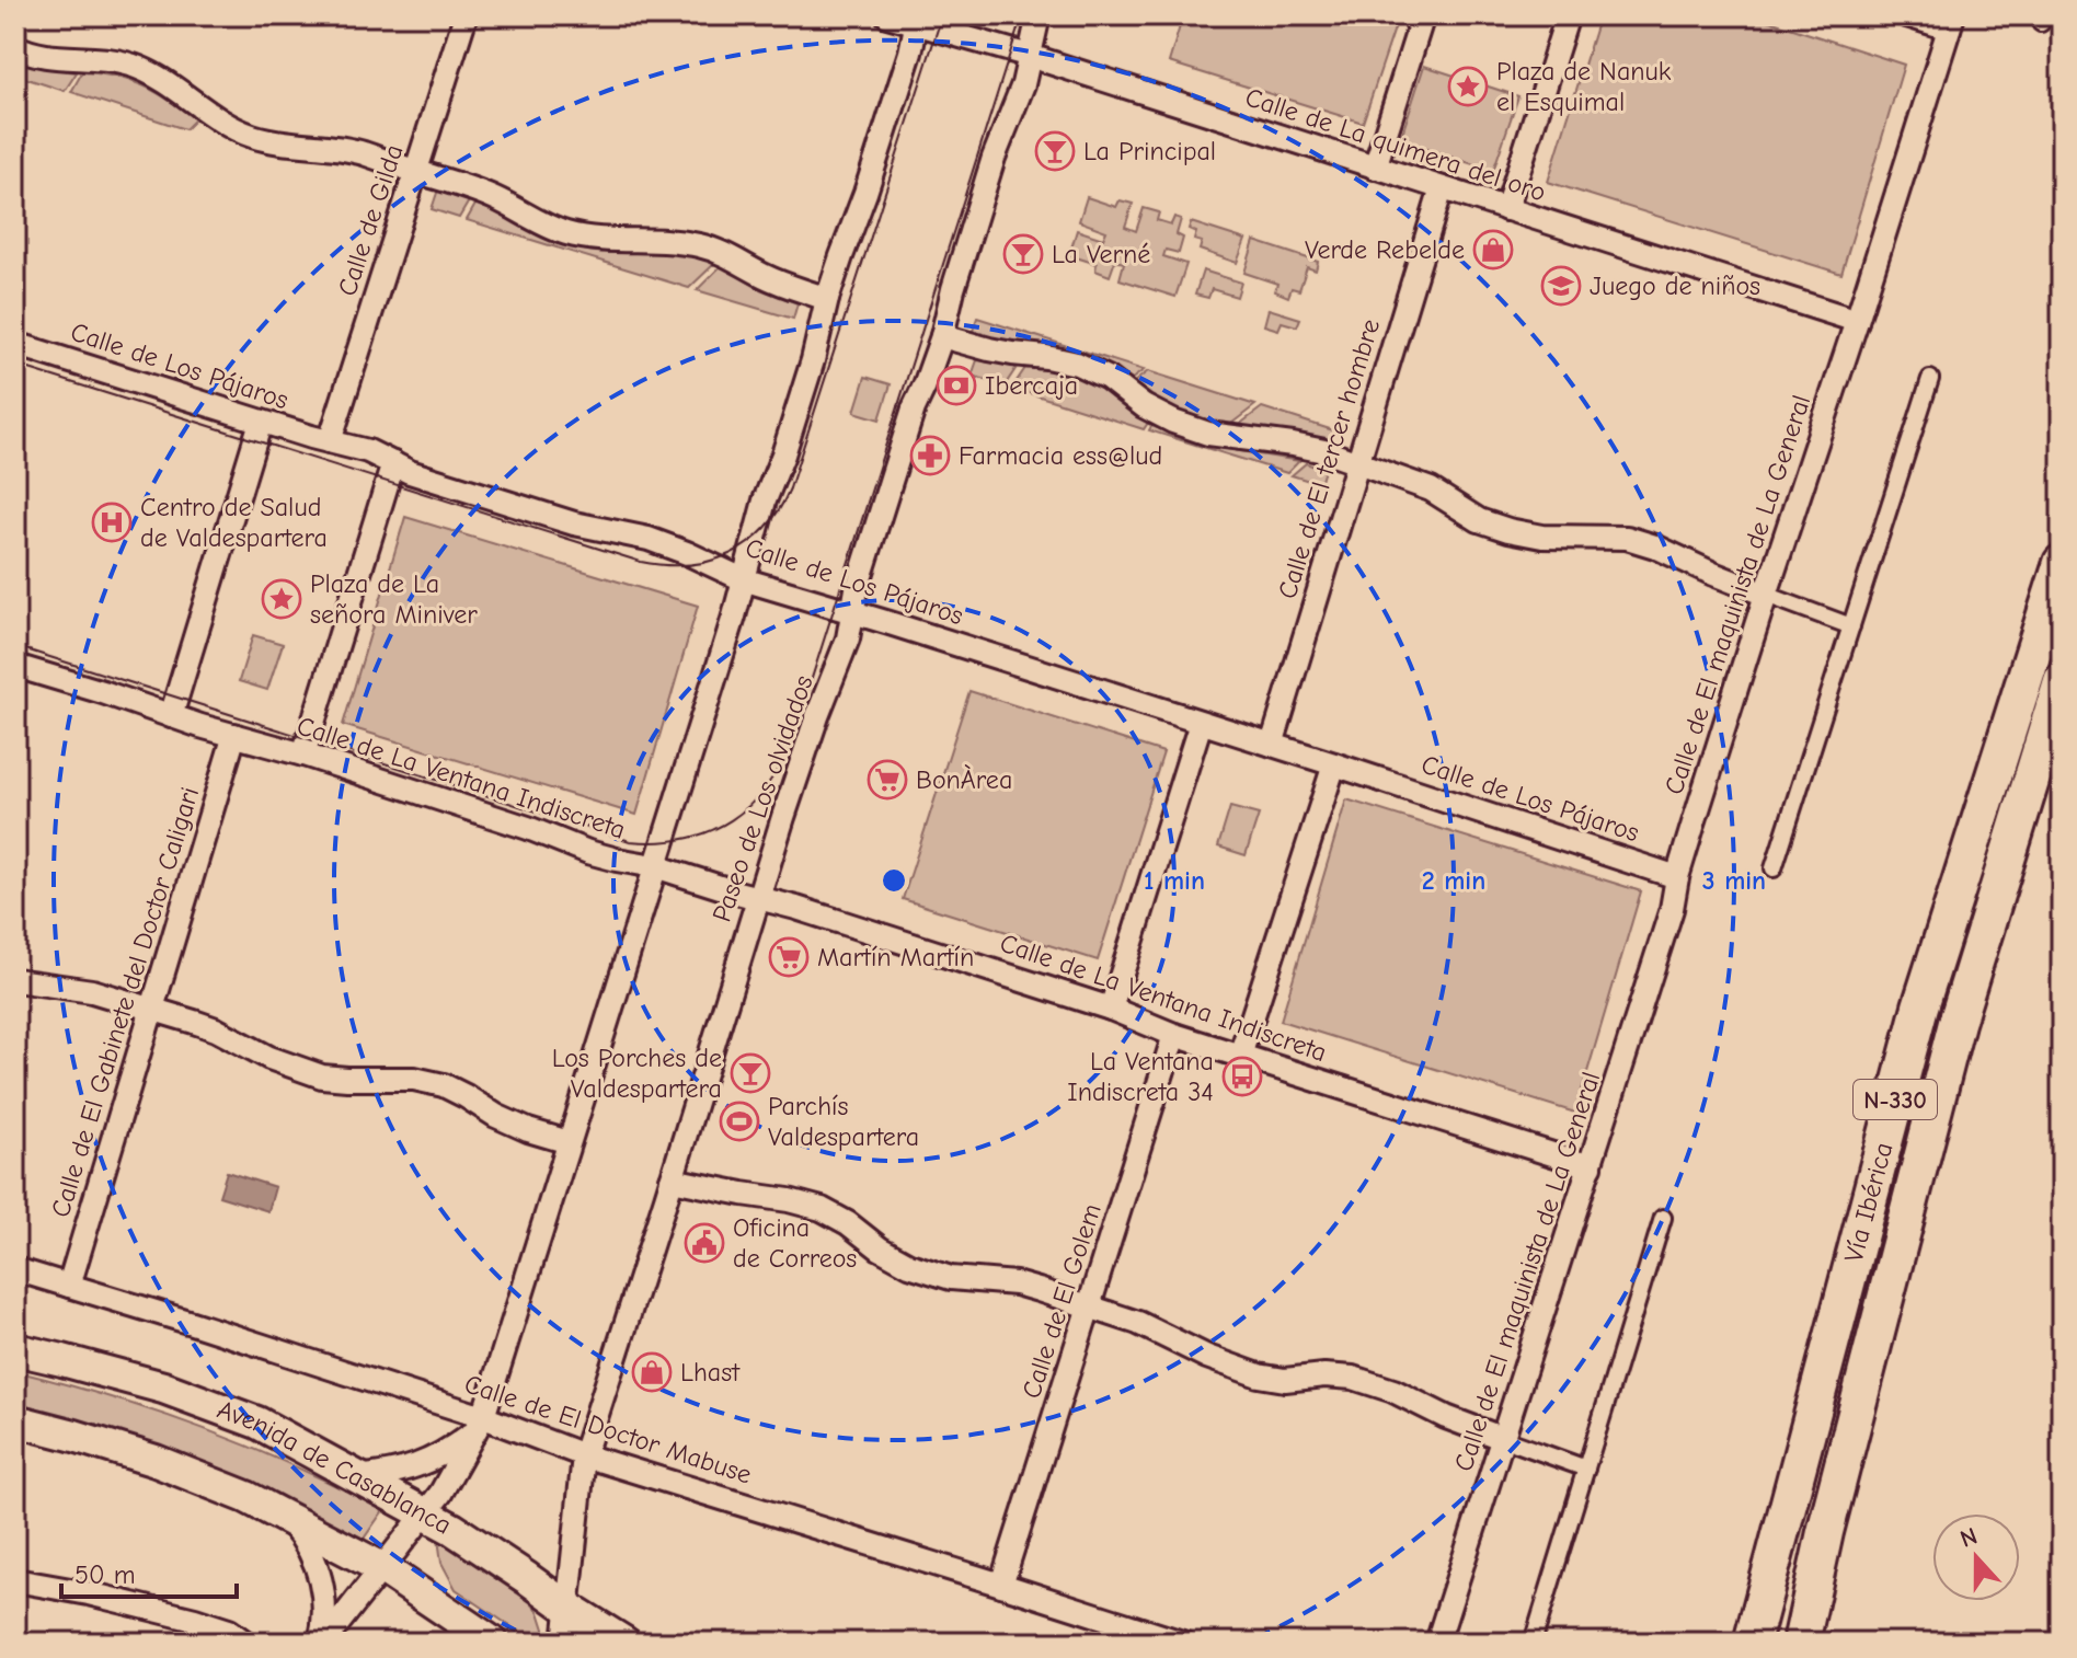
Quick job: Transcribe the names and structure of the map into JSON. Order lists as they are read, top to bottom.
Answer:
{
  "streets": {
    "highway": ["N-330", "Vía Ibérica"],
    "main road": ["Avenida de Casablanca"],
    "street": [
      "Calle de La quimera del oro",
      "Calle de Gilda",
      "Calle de Los Pájaros",
      "Calle de El tercer hombre",
      "Calle de El maquinista de La General",
      "Calle de La Ventana Indiscreta",
      "Paseo de Los olvidados",
      "Calle de El Gabinete del Doctor Caligari",
      "Calle de El Golem",
      "Calle de El Doctor Mabuse"
    ]
  },
  "crossings": [
    ["Calle de La quimera del oro", "Calle de El tercer hombre"],
    ["Calle de La quimera del oro", "Calle de El maquinista de La General"],
    ["Calle de La quimera del oro", "Paseo de Los olvidados"],
    ["Calle de Gilda", "Calle de Los Pájaros"],
    ["Calle de Los Pájaros", "Calle de El tercer hombre"],
    ["Calle de Los Pájaros", "Calle de El maquinista de La General"],
    ["Calle de Los Pájaros", "Paseo de Los olvidados"],
    ["Calle de El maquinista de La General", "Calle de La Ventana Indiscreta"],
    ["Calle de La Ventana Indiscreta", "Paseo de Los olvidados"],
    ["Calle de La Ventana Indiscreta", "Calle de El Gabinete del Doctor Caligari"],
    ["Calle de La Ventana Indiscreta", "Calle de El Golem"],
    ["Paseo de Los olvidados", "Calle de El Doctor Mabuse"],
    ["Paseo de Los olvidados", "Avenida de Casablanca"],
    ["Calle de El Gabinete del Doctor Caligari", "Calle de El Doctor Mabuse"],
    ["Calle de El Golem", "Calle de El Doctor Mabuse"]
  ],
  "places": {
    "place": ["Plaza de Nanuk el Esquimal", "Plaza de La señora Miniver"],
    "bar": ["La Principal", "La Verné", "Los Porches de Valdespartera"],
    "shop": ["Verde Rebelde", "Lhast"],
    "school or university": ["Juego de niños"],
    "bank": ["Ibercaja"],
    "pharmacy": ["Farmacia ess@lud"],
    "hospital": ["Centro de Salud de Valdespartera"],
    "supermarket": ["BonÀrea", "Martín Martín"],
    "bus stop": ["La Ventana Indiscreta 34"],
    "sports": ["Parchís Valdespartera"],
    "public building": ["Oficina de Correos"]
  },
  "scale_bar": "50 m",
  "north": "top",
  "rings": ["1 min", "2 min", "3 min"]
}
